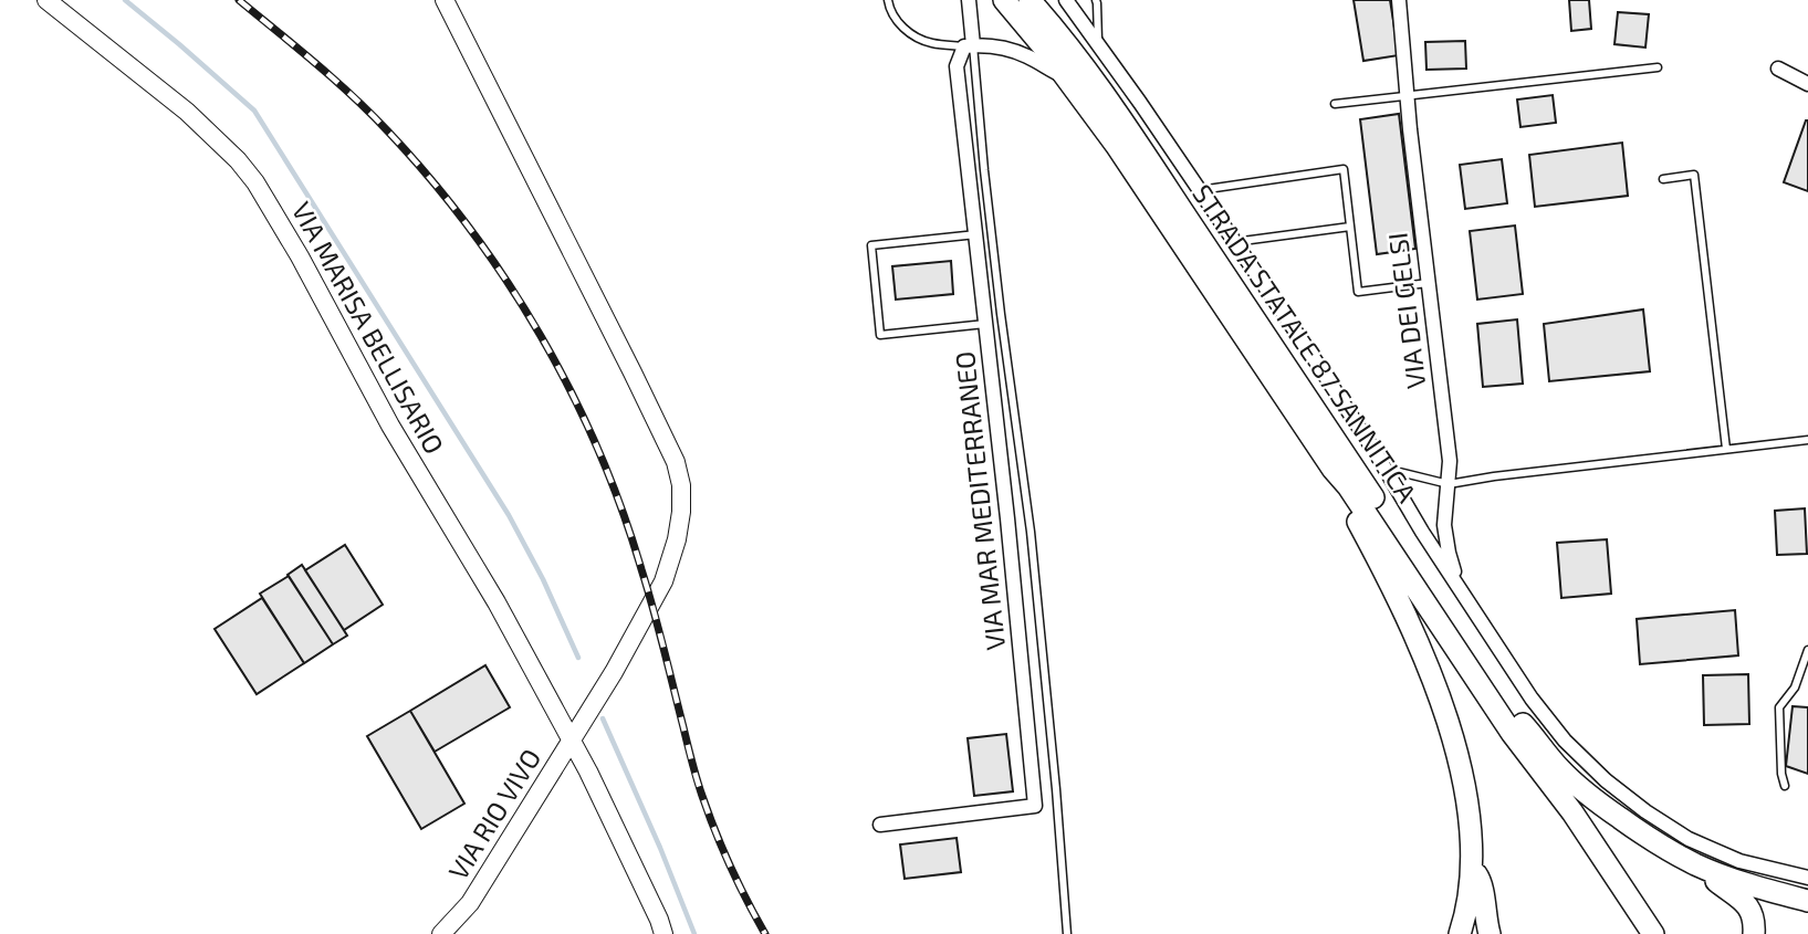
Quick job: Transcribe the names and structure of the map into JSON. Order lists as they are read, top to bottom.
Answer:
{
  "streets": {
    "highway": ["STRADA STATALE 87 SANNITICA"],
    "street": [
      "VIA DEI GELSI",
      "VIA MARISA BELLISARIO",
      "VIA MAR MEDITERRANEO",
      "VIA RIO VIVO"
    ]
  },
  "crossings": [
    ["VIA MARISA BELLISARIO", "VIA RIO VIVO"]
  ]
}
